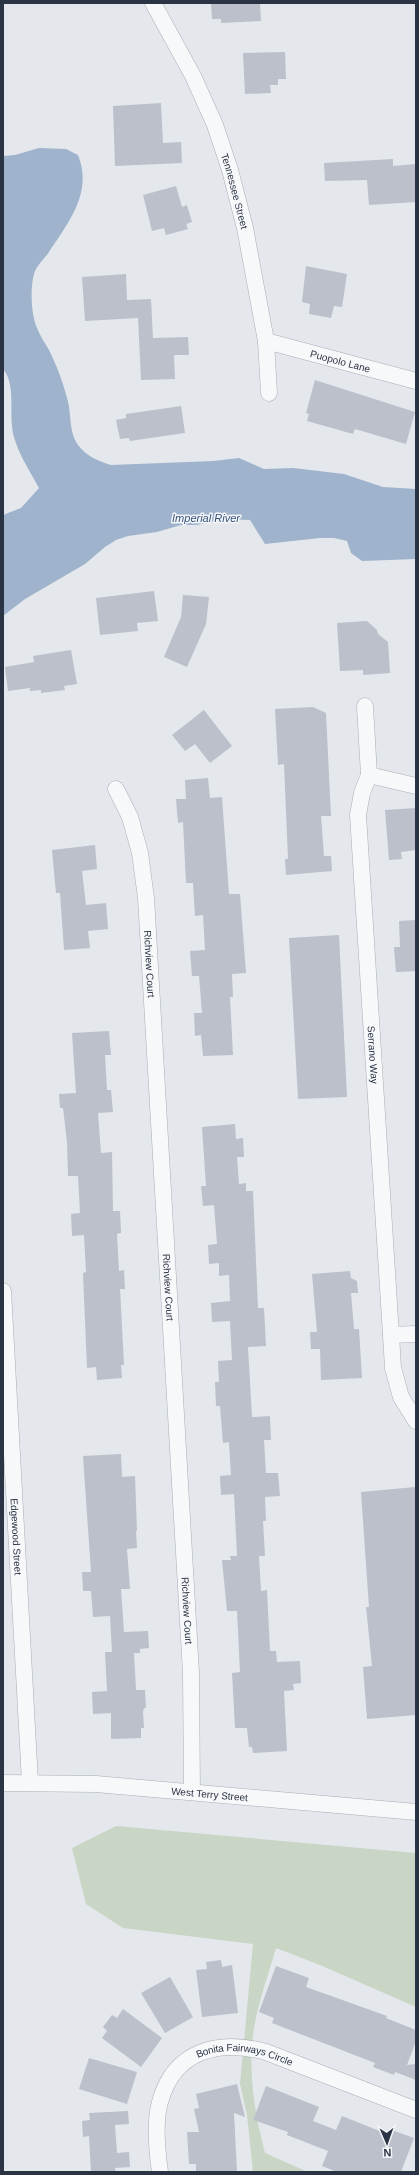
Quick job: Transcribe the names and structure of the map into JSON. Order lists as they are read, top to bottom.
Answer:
{
  "streets": {
    "street": [
      "Tennessee Street",
      "Puopolo Lane",
      "Richview Court",
      "Serrano Way",
      "Edgewood Street",
      "West Terry Street",
      "Bonita Fairways Circle"
    ]
  },
  "crossings": [
    ["Tennessee Street", "Puopolo Lane"],
    ["Richview Court", "West Terry Street"],
    ["Edgewood Street", "West Terry Street"]
  ],
  "water": ["Imperial River"],
  "north": "bottom"
}
